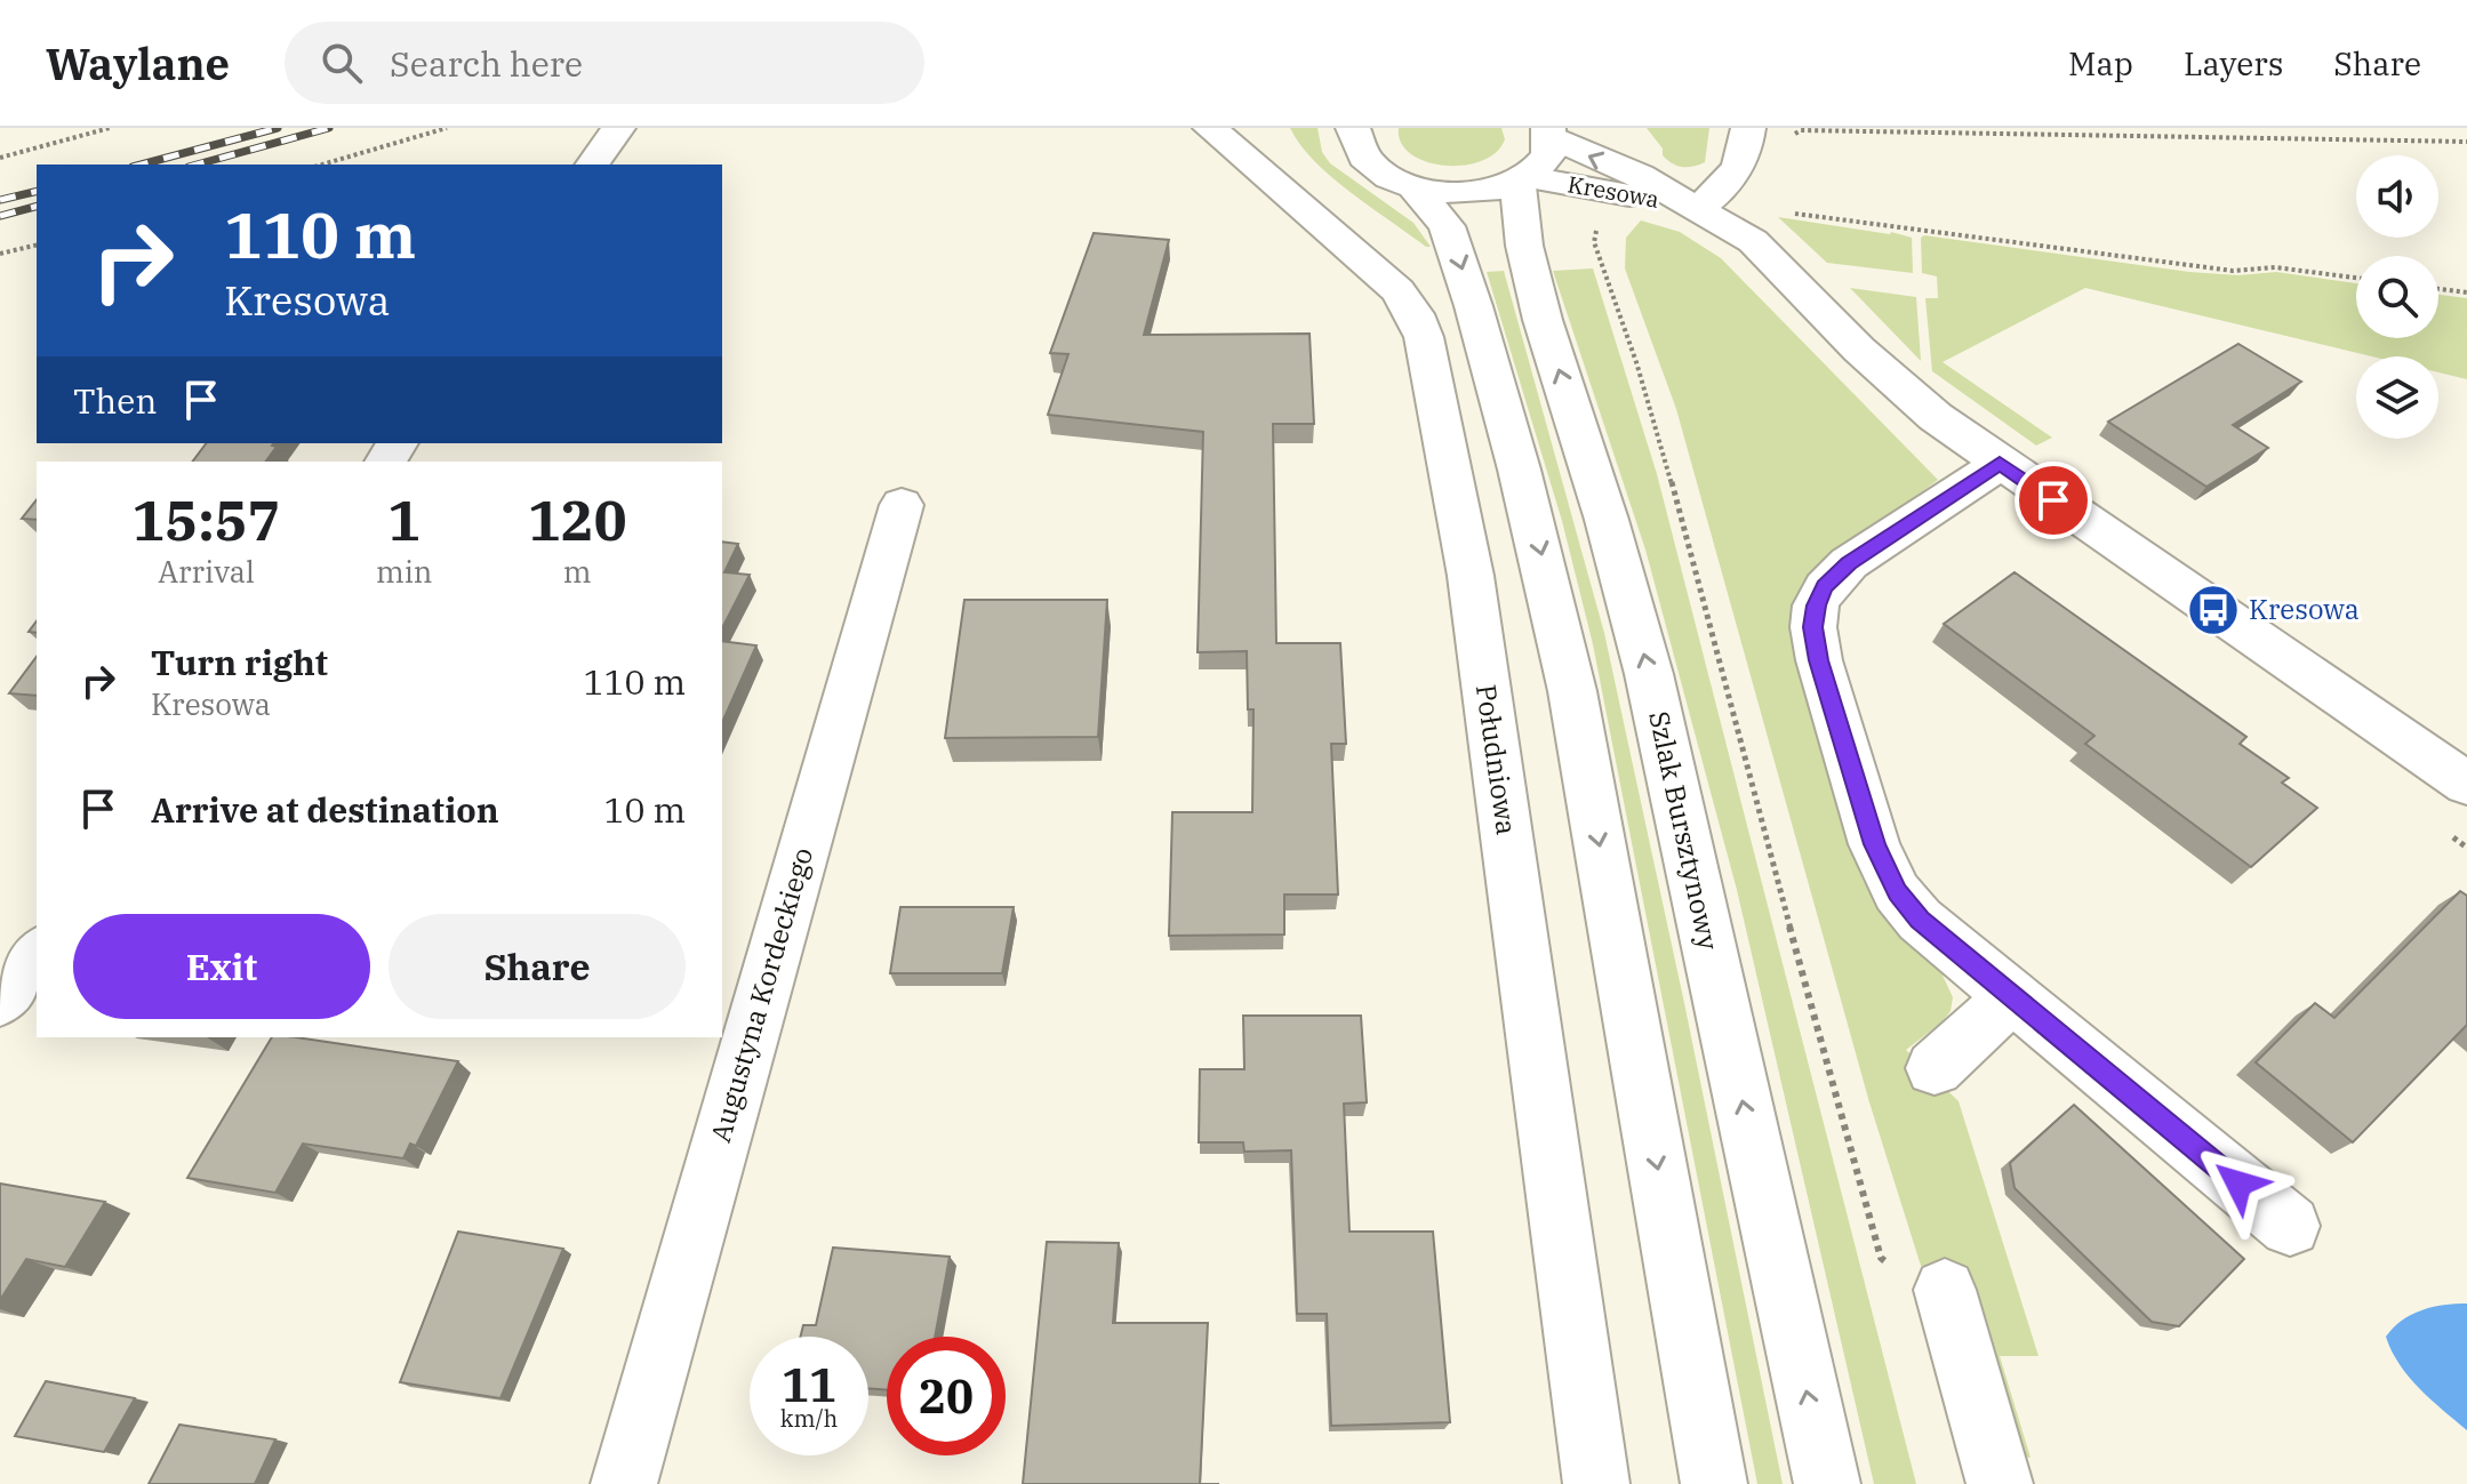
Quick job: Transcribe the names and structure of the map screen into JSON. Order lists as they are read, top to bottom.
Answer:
{
  "streets": {
    "street": [
      "Kresowa",
      "Południowa",
      "Szlak Bursztynowy",
      "Augustyna Kordeckiego"
    ]
  },
  "crossings": [
    ["Kresowa", "Szlak Bursztynowy"]
  ],
  "places": {
    "bus stop": ["Kresowa"]
  },
  "page": {
    "header": "Waylane",
    "search": "Search here",
    "nav": ["Map", "Layers", "Share"],
    "turn": ["110 m", "Kresowa"],
    "then": "Then",
    "eta": [
      "15:57",
      "Arrival",
      "1",
      "min",
      "120",
      "m"
    ],
    "list": [
      {
        "name": "Turn right",
        "note": "Kresowa",
        "value": "110 m"
      },
      {
        "name": "Arrive at destination",
        "value": "10 m"
      }
    ],
    "buttons": ["Exit", "Share"],
    "speed": "11 km/h",
    "limit": "20"
  }
}
